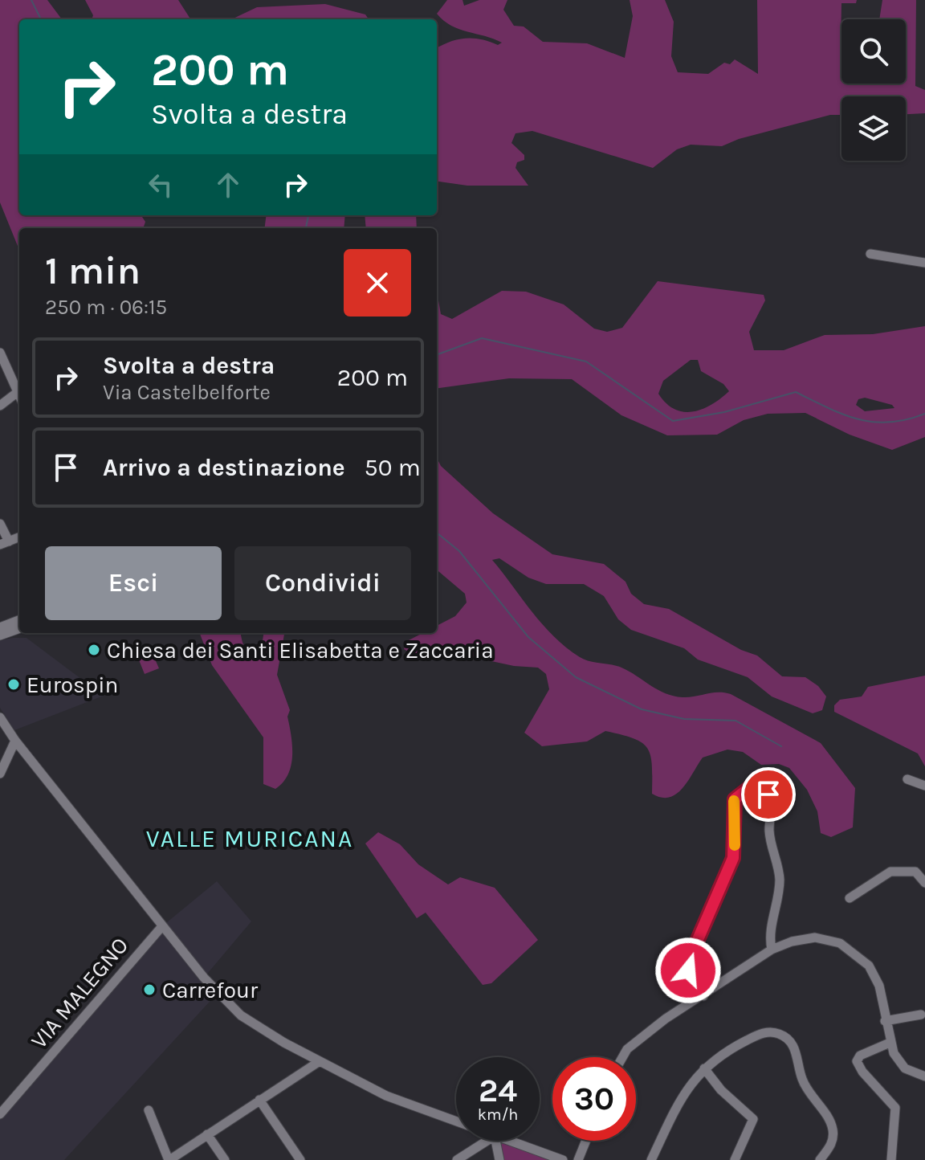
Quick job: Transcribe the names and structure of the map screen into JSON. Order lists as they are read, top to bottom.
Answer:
{
  "streets": {
    "street": ["VIA MALEGNO"]
  },
  "districts": ["VALLE MURICANA"],
  "places": ["Chiesa dei Santi Elisabetta e Zaccaria", "Eurospin", "Carrefour"],
  "page": {
    "turn": ["200 m", "Svolta a destra"],
    "heading": ["1 min", "250 m · 06:15"],
    "list": [
      {
        "name": "Svolta a destra",
        "note": "Via Castelbelforte",
        "value": "200 m"
      },
      {
        "name": "Arrivo a destinazione",
        "value": "50 m"
      }
    ],
    "buttons": ["Esci", "Condividi"],
    "speed": "24 km/h",
    "limit": "30"
  }
}
